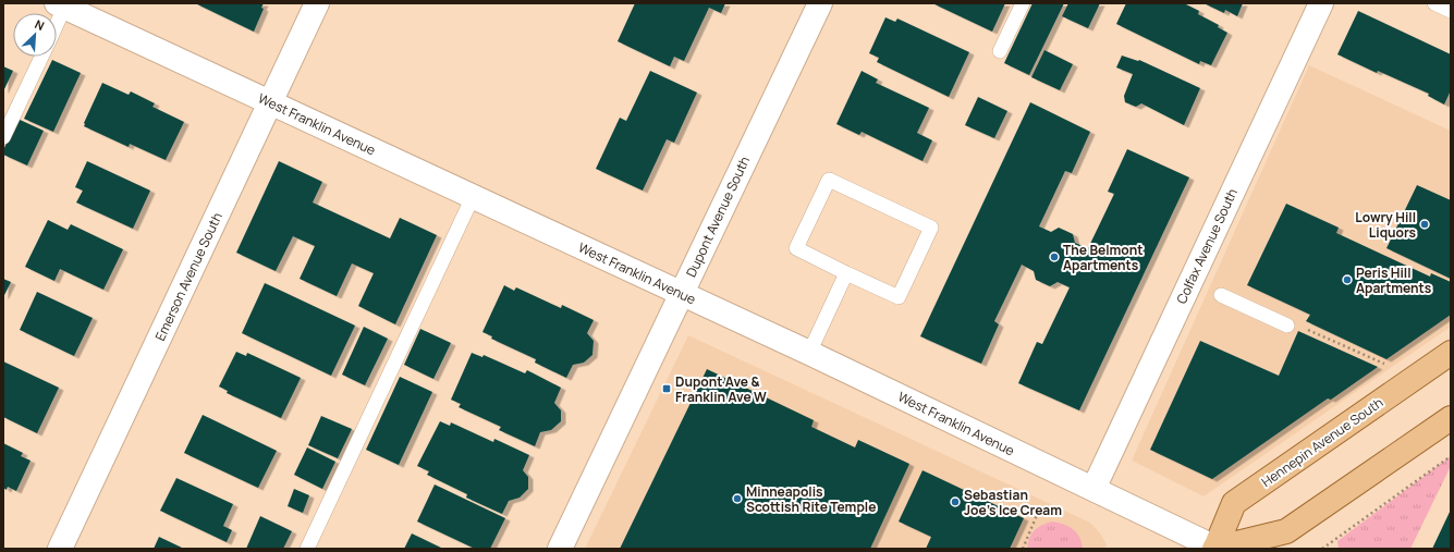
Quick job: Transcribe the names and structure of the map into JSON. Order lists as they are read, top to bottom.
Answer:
{
  "streets": {
    "main road": ["Hennepin Avenue South"],
    "street": [
      "West Franklin Avenue",
      "Dupont Avenue South",
      "Colfax Avenue South",
      "Emerson Avenue South"
    ]
  },
  "crossings": [
    ["West Franklin Avenue", "Dupont Avenue South"],
    ["West Franklin Avenue", "Colfax Avenue South"],
    ["West Franklin Avenue", "Emerson Avenue South"],
    ["West Franklin Avenue", "Hennepin Avenue South"]
  ],
  "places": {
    "other": [
      "Lowry Hill Liquors",
      "The Belmont Apartments",
      "Peris Hill Apartments",
      "Minneapolis Scottish Rite Temple",
      "Sebastian Joe's Ice Cream"
    ],
    "transit": ["Dupont Ave & Franklin Ave W"]
  },
  "north": "top right"
}
